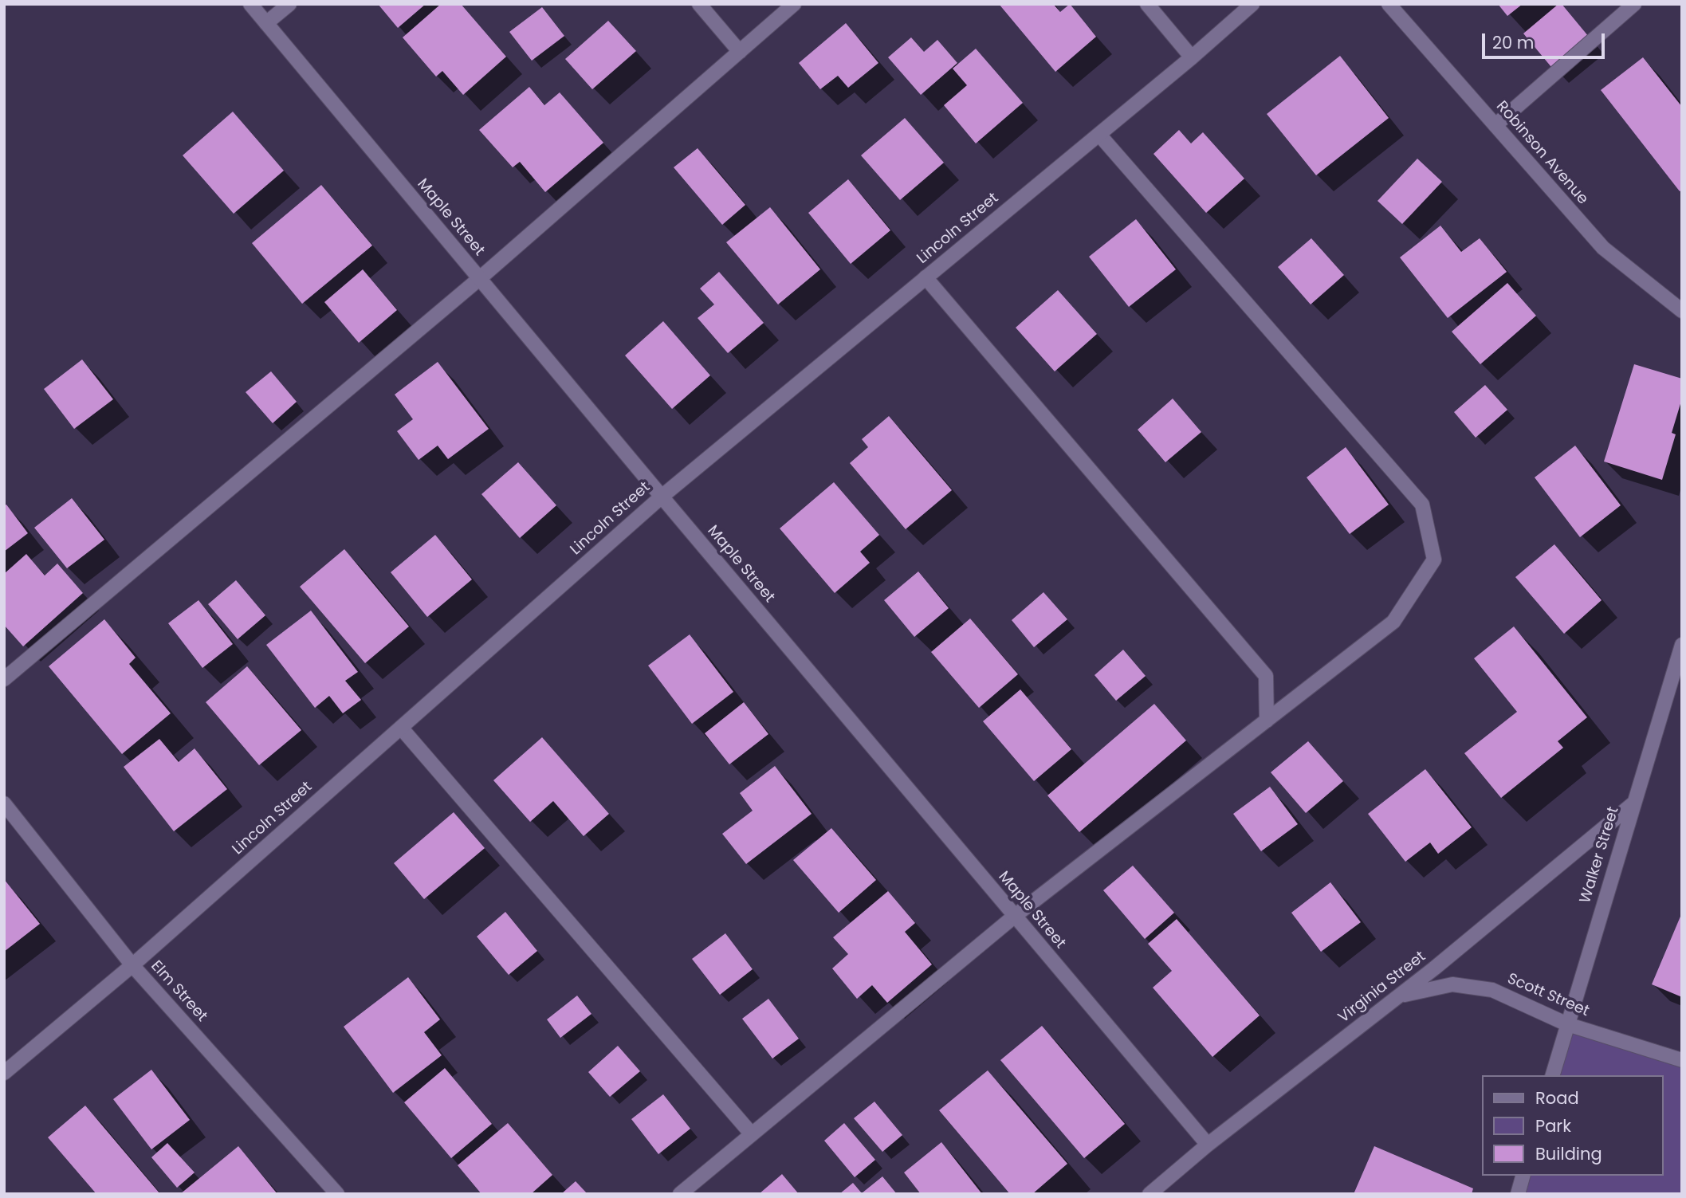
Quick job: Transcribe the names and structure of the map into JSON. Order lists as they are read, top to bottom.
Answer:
{
  "streets": {
    "street": [
      "Robinson Avenue",
      "Maple Street",
      "Lincoln Street",
      "Walker Street",
      "Virginia Street",
      "Elm Street",
      "Scott Street"
    ]
  },
  "crossings": [
    ["Maple Street", "Lincoln Street"],
    ["Maple Street", "Virginia Street"],
    ["Lincoln Street", "Elm Street"],
    ["Walker Street", "Virginia Street"],
    ["Walker Street", "Scott Street"],
    ["Virginia Street", "Scott Street"]
  ],
  "legend": ["Road", "Park", "Building"],
  "scale_bar": "20 m"
}
